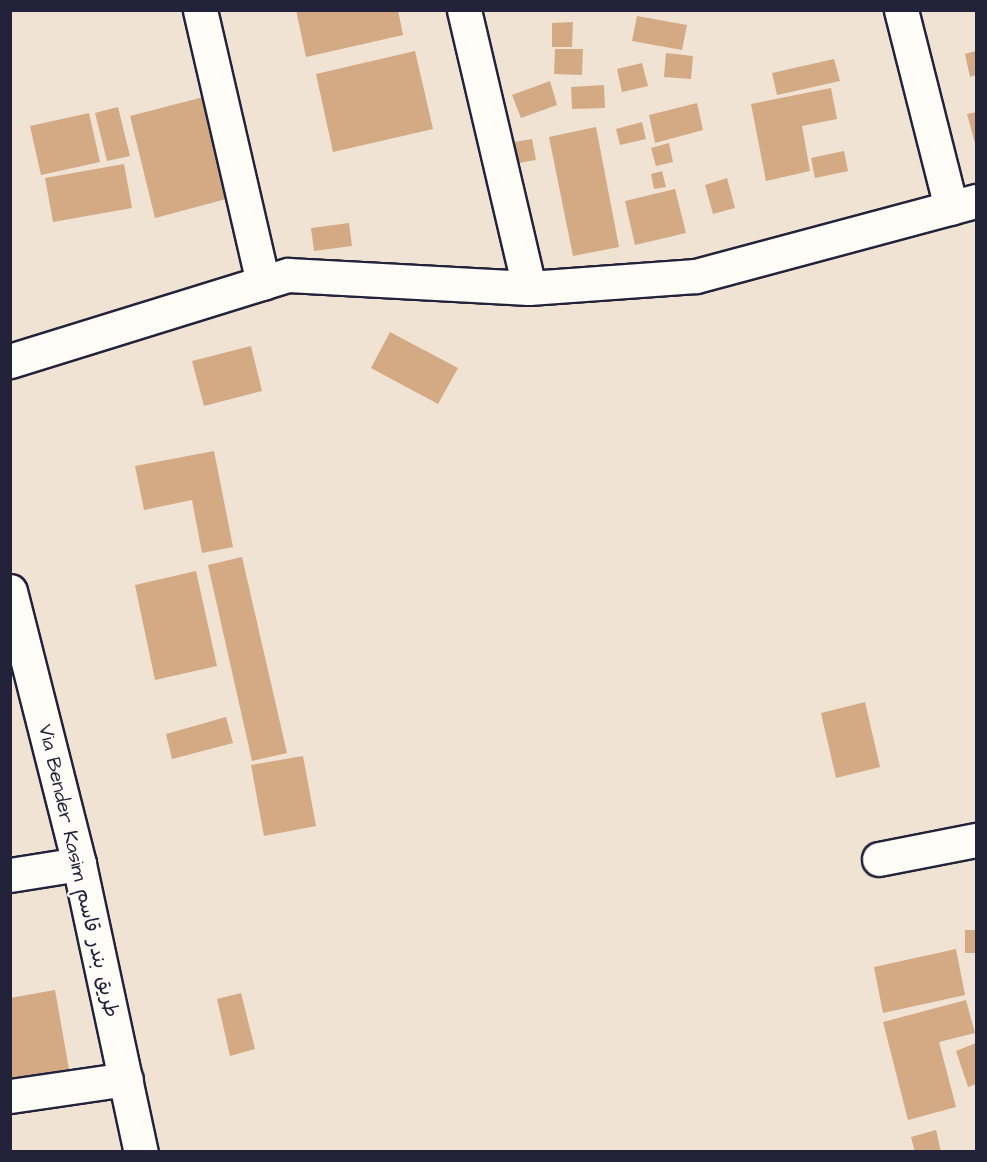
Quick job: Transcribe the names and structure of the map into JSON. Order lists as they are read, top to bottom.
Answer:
{
  "streets": {
    "street": ["Via Bender Kasim طريق بندر قاسم"]
  }
}
